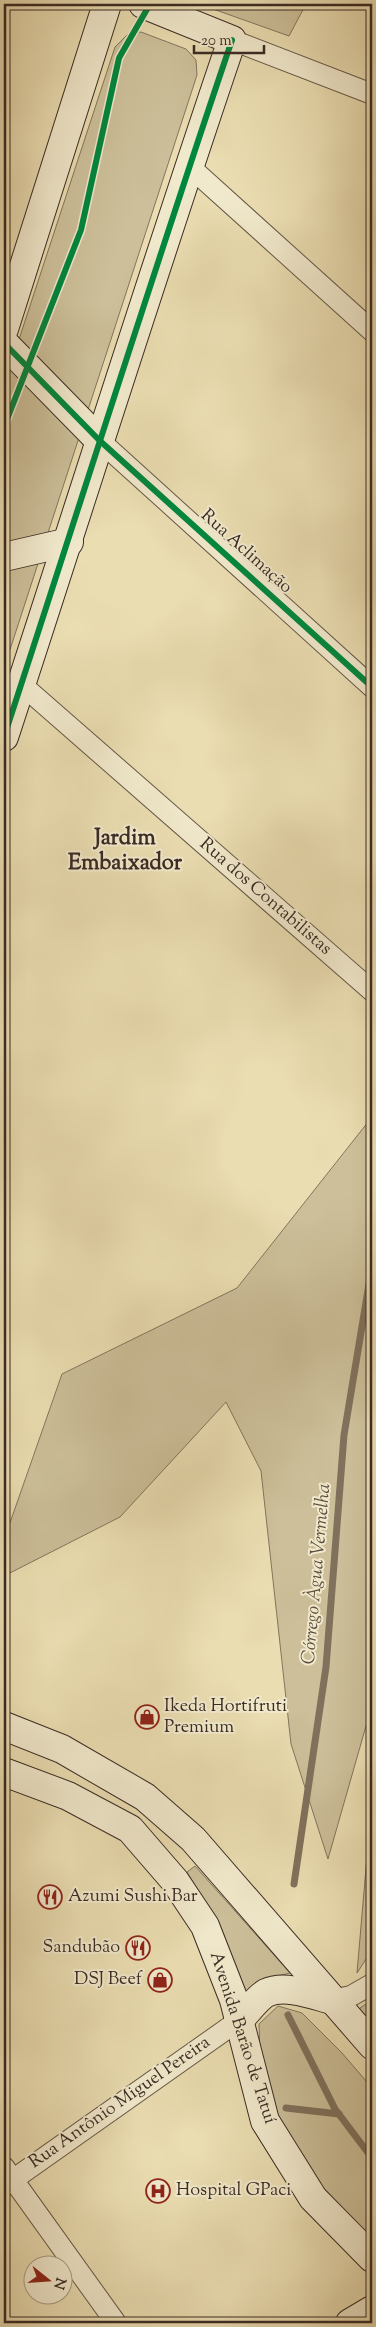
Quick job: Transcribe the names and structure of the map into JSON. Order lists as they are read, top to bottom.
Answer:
{
  "streets": {
    "street": [
      "Rua Aclimação",
      "Rua dos Contabilistas",
      "Avenida Barão de Tatuí",
      "Rua Antônio Miguel Pereira"
    ]
  },
  "crossings": [
    ["Avenida Barão de Tatuí", "Rua Antônio Miguel Pereira"]
  ],
  "districts": ["Jardim Embaixador"],
  "water": ["Córrego Àgua Vermelha"],
  "places": {
    "shop": ["Ikeda Hortifruti Premium", "DSJ Beef"],
    "restaurant": ["Azumi Sushi Bar", "Sandubão"],
    "hospital": ["Hospital GPaci"]
  },
  "scale_bar": "20 m",
  "north": "right"
}
